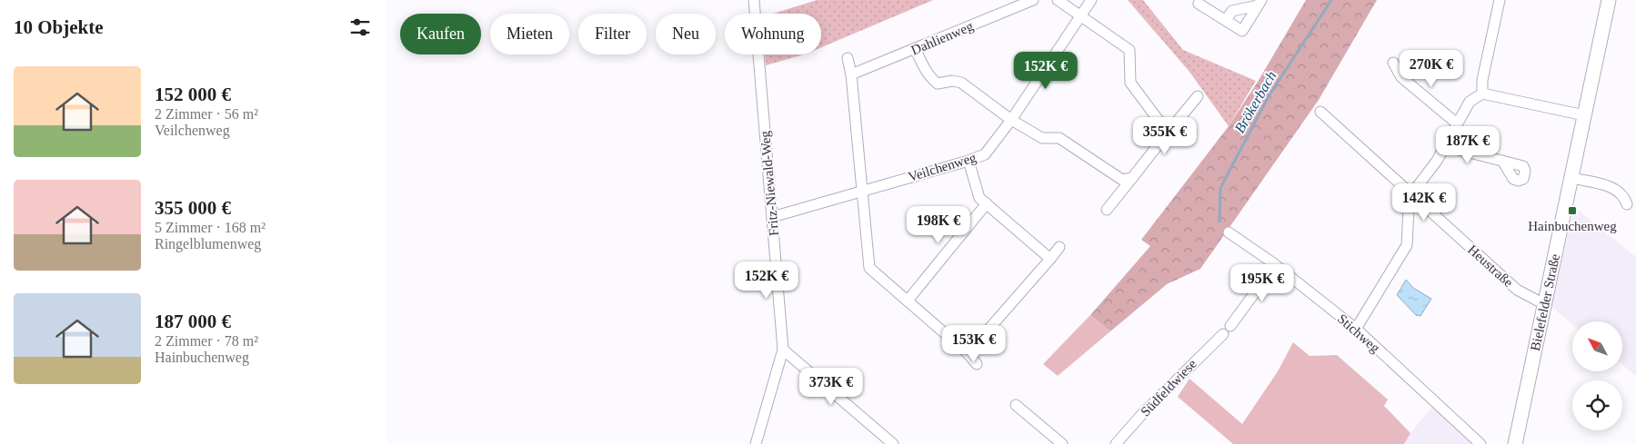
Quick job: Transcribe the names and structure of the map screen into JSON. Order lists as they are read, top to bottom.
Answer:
{
  "streets": {
    "main road": ["Bielefelder Straße"],
    "street": [
      "Dahlienweg",
      "Veilchenweg",
      "Fritz-Niewald-Weg",
      "Heustraße",
      "Stichweg",
      "Südfeldwiese"
    ]
  },
  "crossings": [
    ["Veilchenweg", "Fritz-Niewald-Weg"],
    ["Heustraße", "Bielefelder Straße"]
  ],
  "water": ["Brökerbach"],
  "places": {
    "transit": ["Hainbuchenweg"]
  },
  "north": "top left",
  "page": {
    "heading": "10 Objekte",
    "chip": [
      "Kaufen",
      "Mieten",
      "Filter",
      "Neu",
      "Wohnung"
    ],
    "price": [
      "270K €",
      "152K €",
      "355K €",
      "187K €",
      "142K €",
      "198K €",
      "152K €",
      "195K €",
      "153K €",
      "373K €"
    ],
    "list": [
      {
        "name": "152 000 €",
        "note": "2 Zimmer · 56 m² · Veilchenweg"
      },
      {
        "name": "355 000 €",
        "note": "5 Zimmer · 168 m² · Ringelblumenweg"
      },
      {
        "name": "187 000 €",
        "note": "2 Zimmer · 78 m² · Hainbuchenweg"
      }
    ]
  }
}
